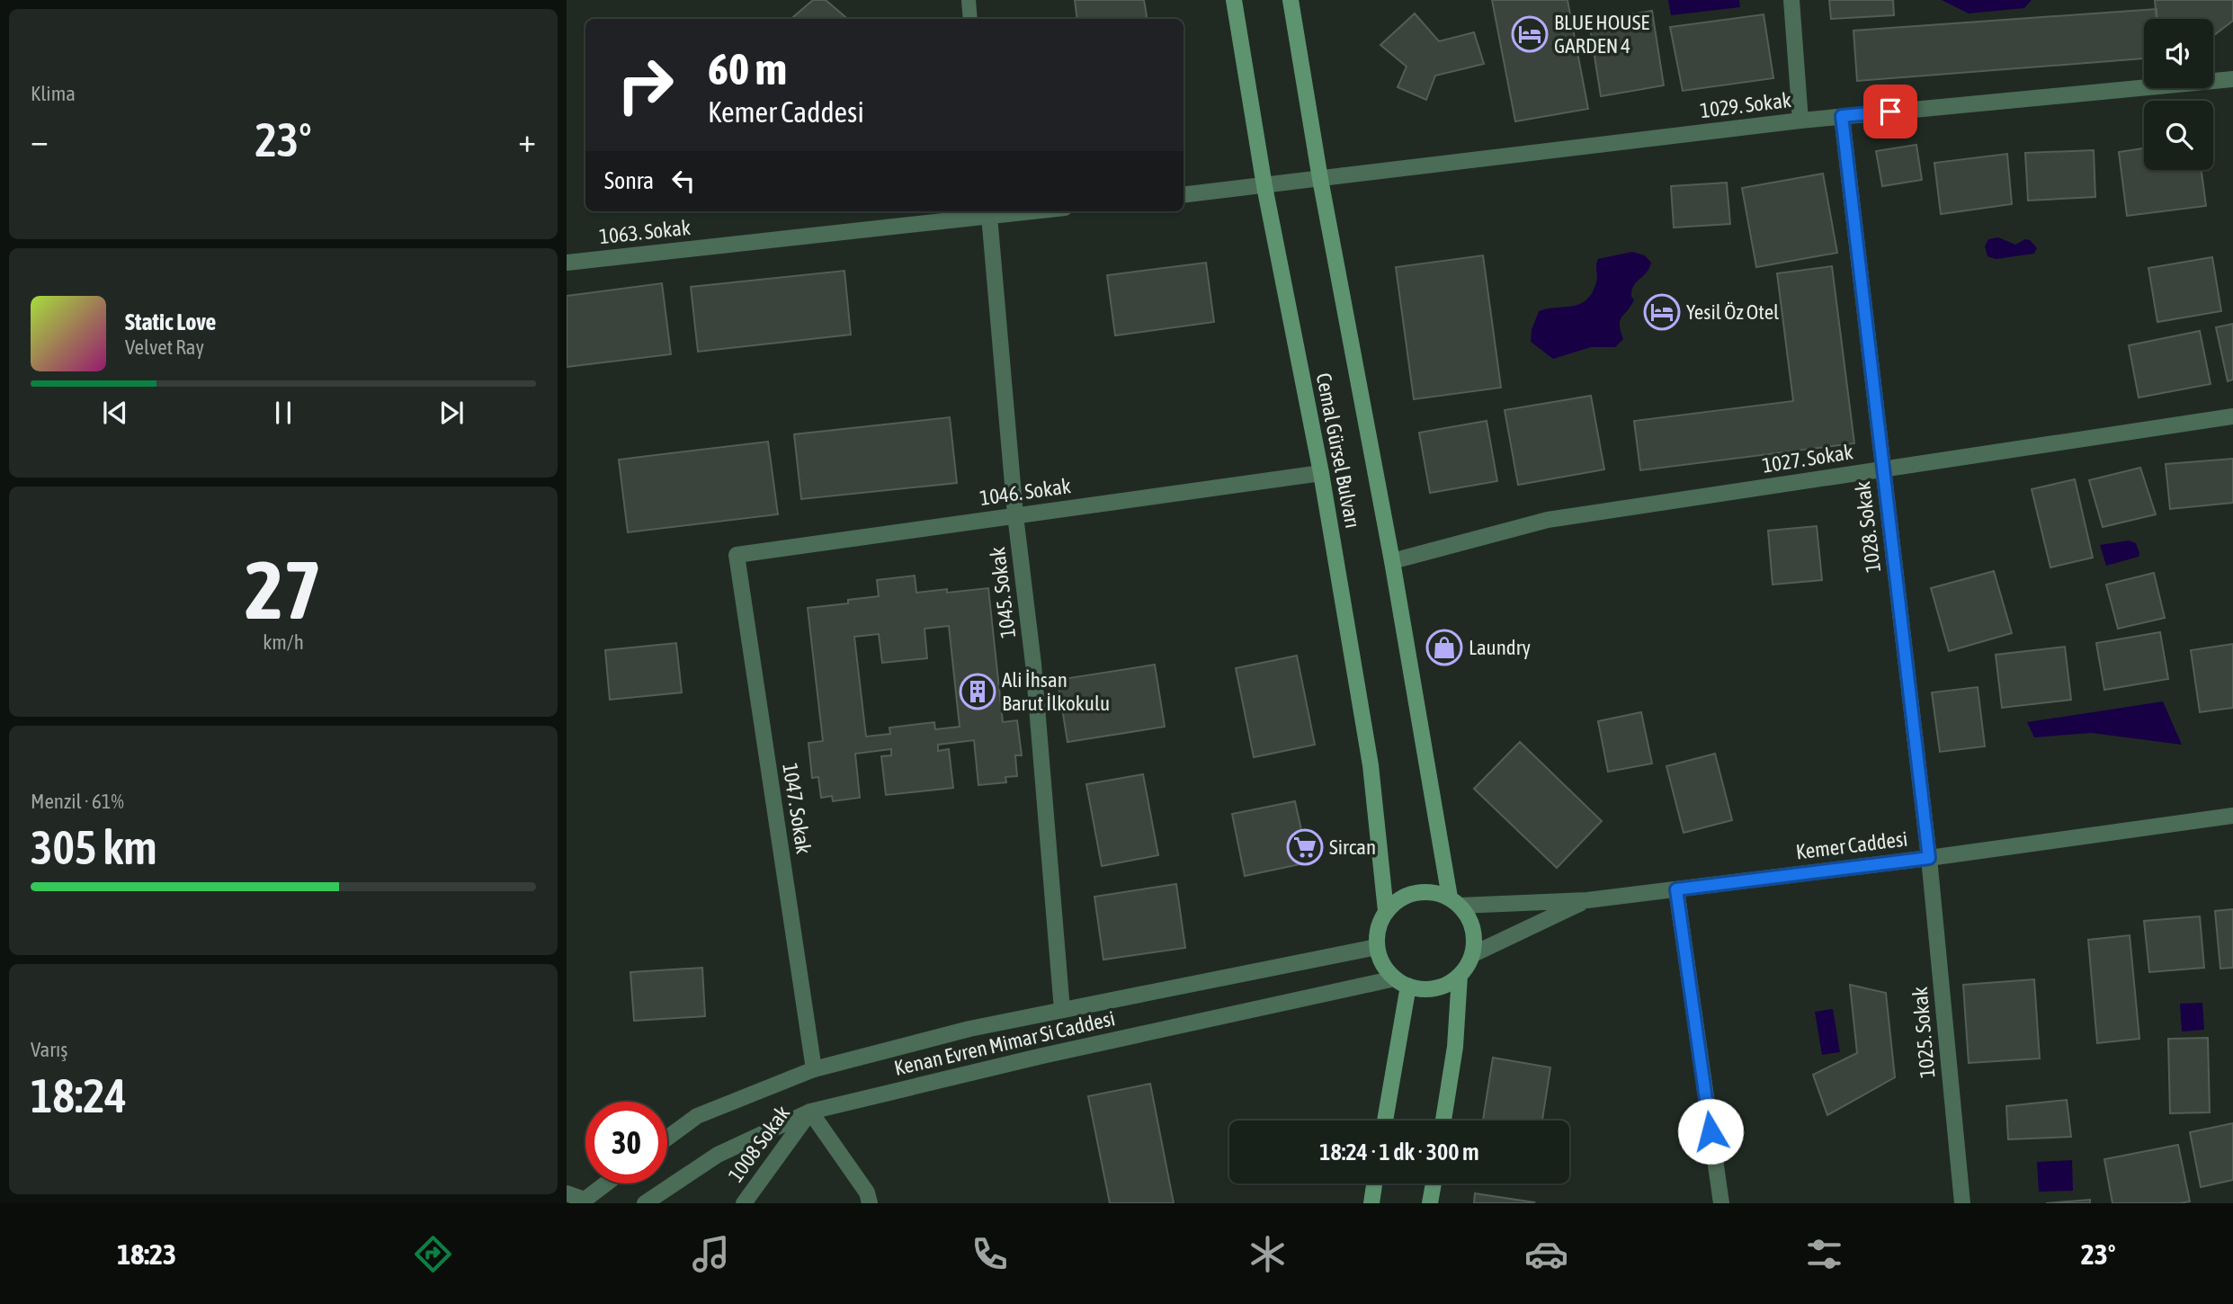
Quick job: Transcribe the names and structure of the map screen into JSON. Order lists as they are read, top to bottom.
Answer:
{
  "streets": {
    "main road": ["Cemal Gürsel Bulvarı"],
    "street": [
      "1029. Sokak",
      "1063. Sokak",
      "1027. Sokak",
      "1046. Sokak",
      "1028. Sokak",
      "1045. Sokak",
      "1047. Sokak",
      "Kemer Caddesi",
      "1025. Sokak",
      "Kenan Evren Mimar Si Caddesi",
      "1008 Sokak"
    ]
  },
  "crossings": [
    ["1029. Sokak", "Cemal Gürsel Bulvarı"],
    ["1029. Sokak", "1028. Sokak"],
    ["1063. Sokak", "1045. Sokak"],
    ["Cemal Gürsel Bulvarı", "1027. Sokak"],
    ["Cemal Gürsel Bulvarı", "1046. Sokak"],
    ["Cemal Gürsel Bulvarı", "Kenan Evren Mimar Si Caddesi"],
    ["1027. Sokak", "1028. Sokak"],
    ["1046. Sokak", "1045. Sokak"],
    ["1046. Sokak", "1047. Sokak"],
    ["1028. Sokak", "Kemer Caddesi"],
    ["1028. Sokak", "1025. Sokak"],
    ["1045. Sokak", "Kenan Evren Mimar Si Caddesi"],
    ["1047. Sokak", "Kenan Evren Mimar Si Caddesi"],
    ["Kemer Caddesi", "1025. Sokak"],
    ["Kenan Evren Mimar Si Caddesi", "1008 Sokak"]
  ],
  "places": {
    "hotel": ["BLUE HOUSE GARDEN 4", "Yesil Öz Otel"],
    "shop": ["Laundry"],
    "building": ["Ali İhsan Barut İlkokulu"],
    "supermarket": ["Sircan"]
  },
  "page": {
    "tile": [
      "Klima",
      ["27", "km/h"],
      ["Menzil · 61%", "305 km"],
      ["Varış", "18:24"]
    ],
    "turn": ["60 m", "Kemer Caddesi"],
    "heat": ["−", "23°", "+"],
    "then": "Sonra",
    "song": ["Static Love", "Velvet Ray"],
    "limit": "30",
    "trip": "18:24 · 1 dk · 300 m",
    "tabs": ["18:23", "23°"]
  }
}
